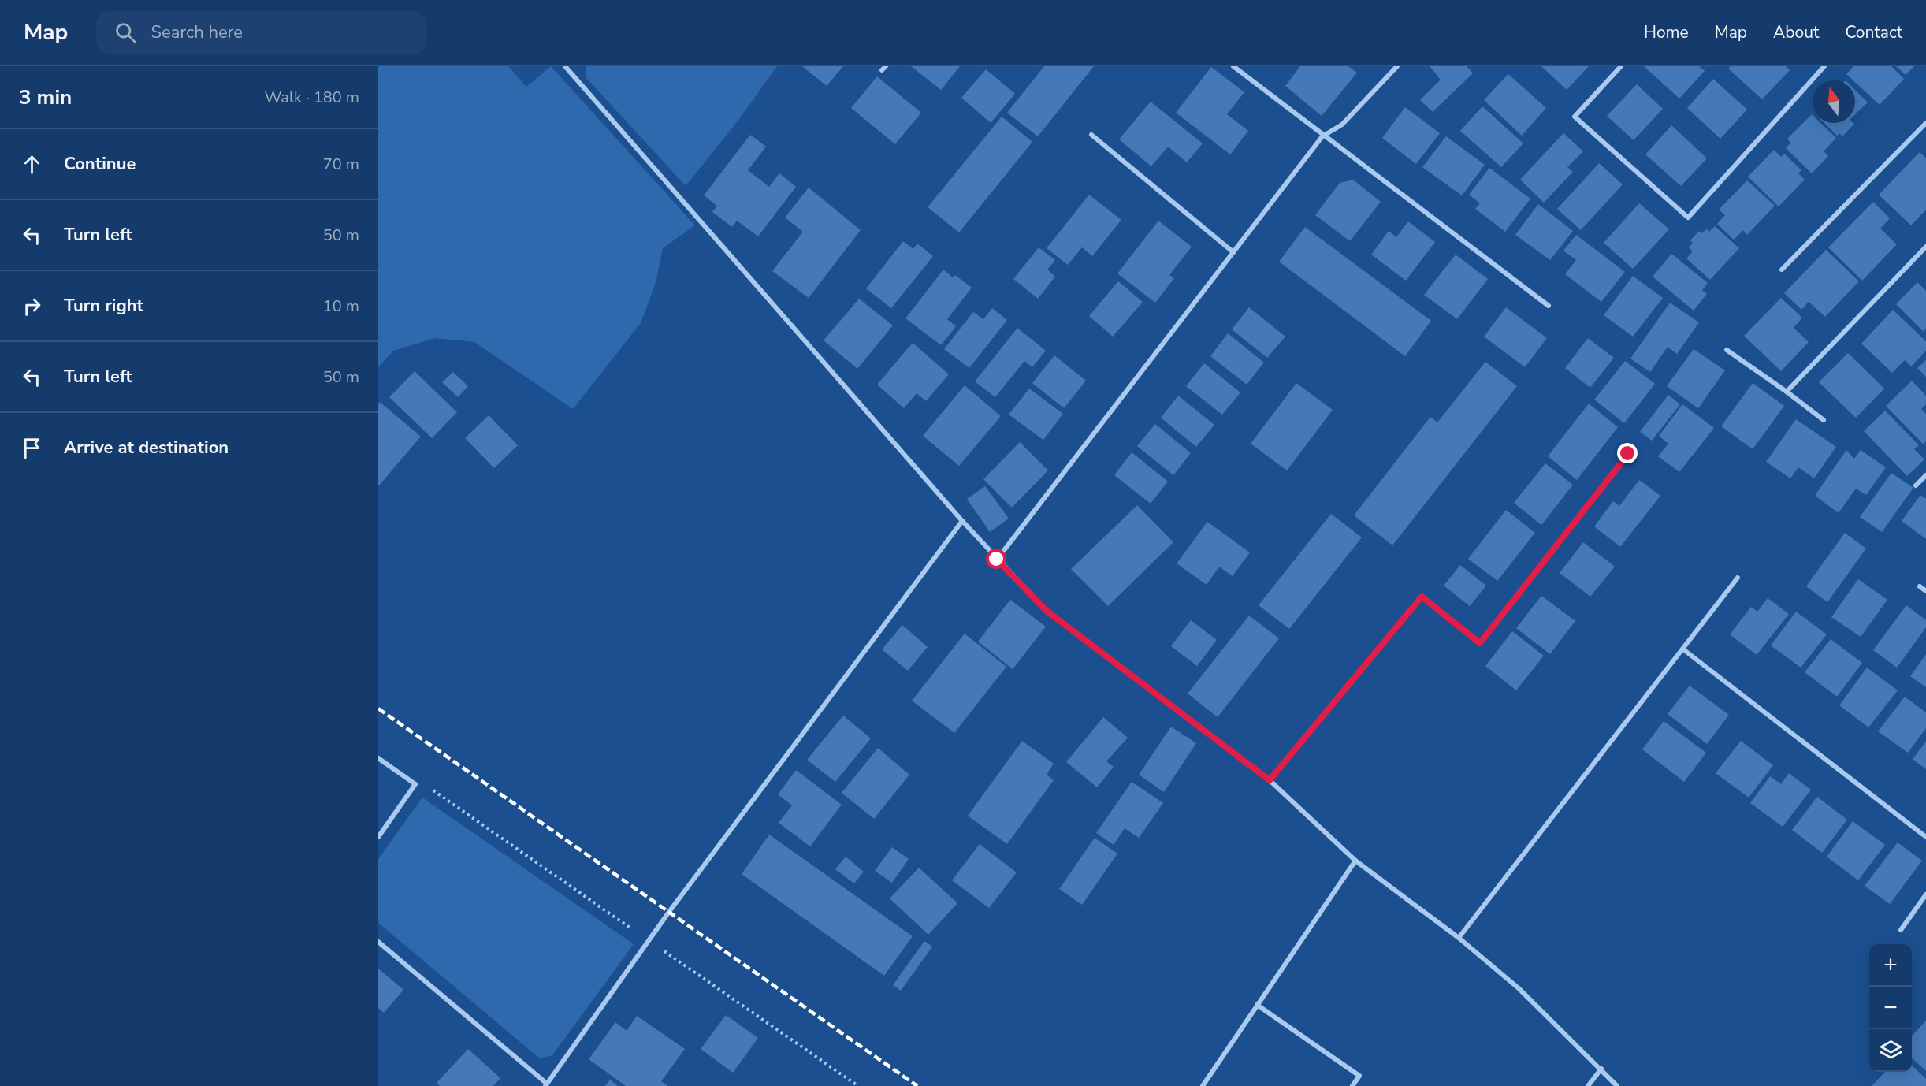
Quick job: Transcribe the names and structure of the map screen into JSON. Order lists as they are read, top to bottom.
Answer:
{
  "north": "top",
  "page": {
    "header": "Map",
    "search": "Search here",
    "nav": [
      "Home",
      "Map",
      "About",
      "Contact"
    ],
    "heading": ["3 min", "Walk · 180 m"],
    "list": [
      ["Continue", "70 m"],
      ["Turn left", "50 m"],
      ["Turn right", "10 m"],
      ["Turn left", "50 m"],
      "Arrive at destination"
    ],
    "map_buttons": ["+", "−"]
  }
}
